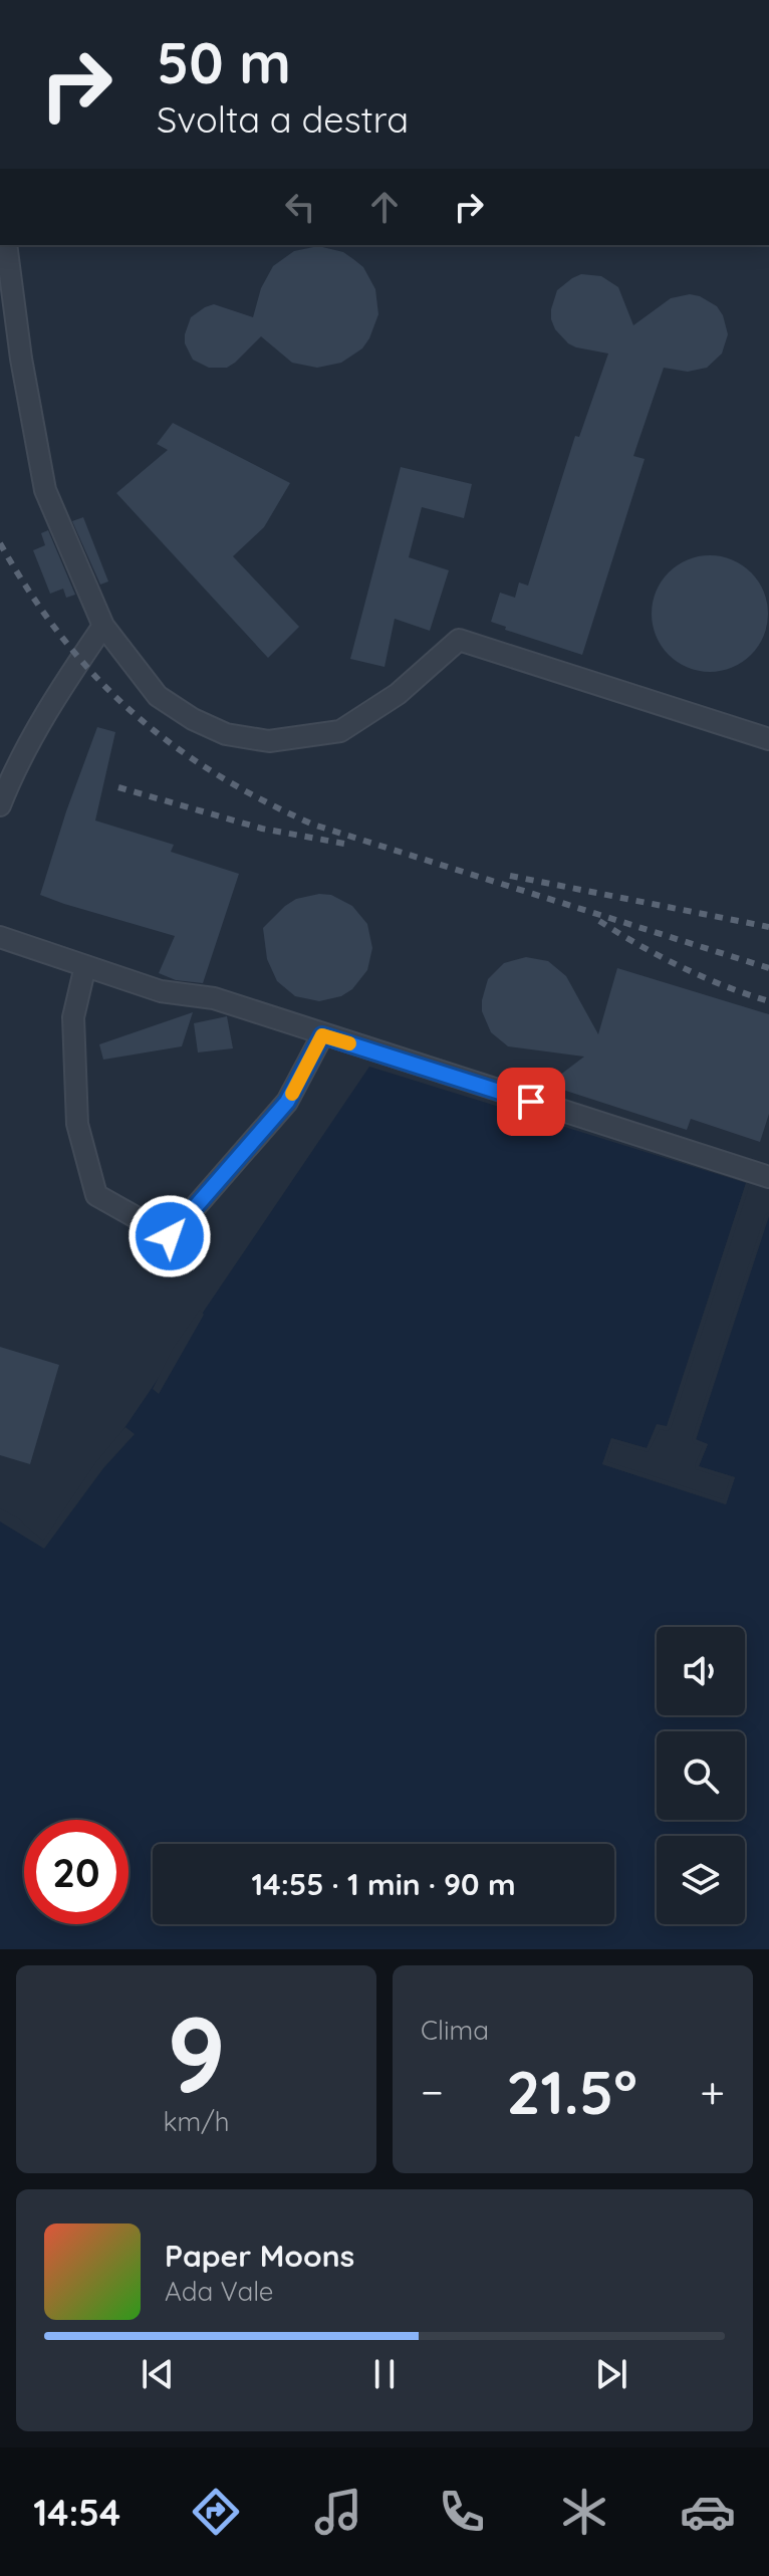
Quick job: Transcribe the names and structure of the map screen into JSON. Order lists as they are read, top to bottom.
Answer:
{
  "page": {
    "turn": ["50 m", "Svolta a destra"],
    "limit": "20",
    "trip": "14:55 · 1 min · 90 m",
    "tile": [
      ["9", "km/h"],
      "Clima"
    ],
    "heat": ["−", "21.5°", "+"],
    "song": ["Paper Moons", "Ada Vale"],
    "tabs": "14:54"
  }
}
